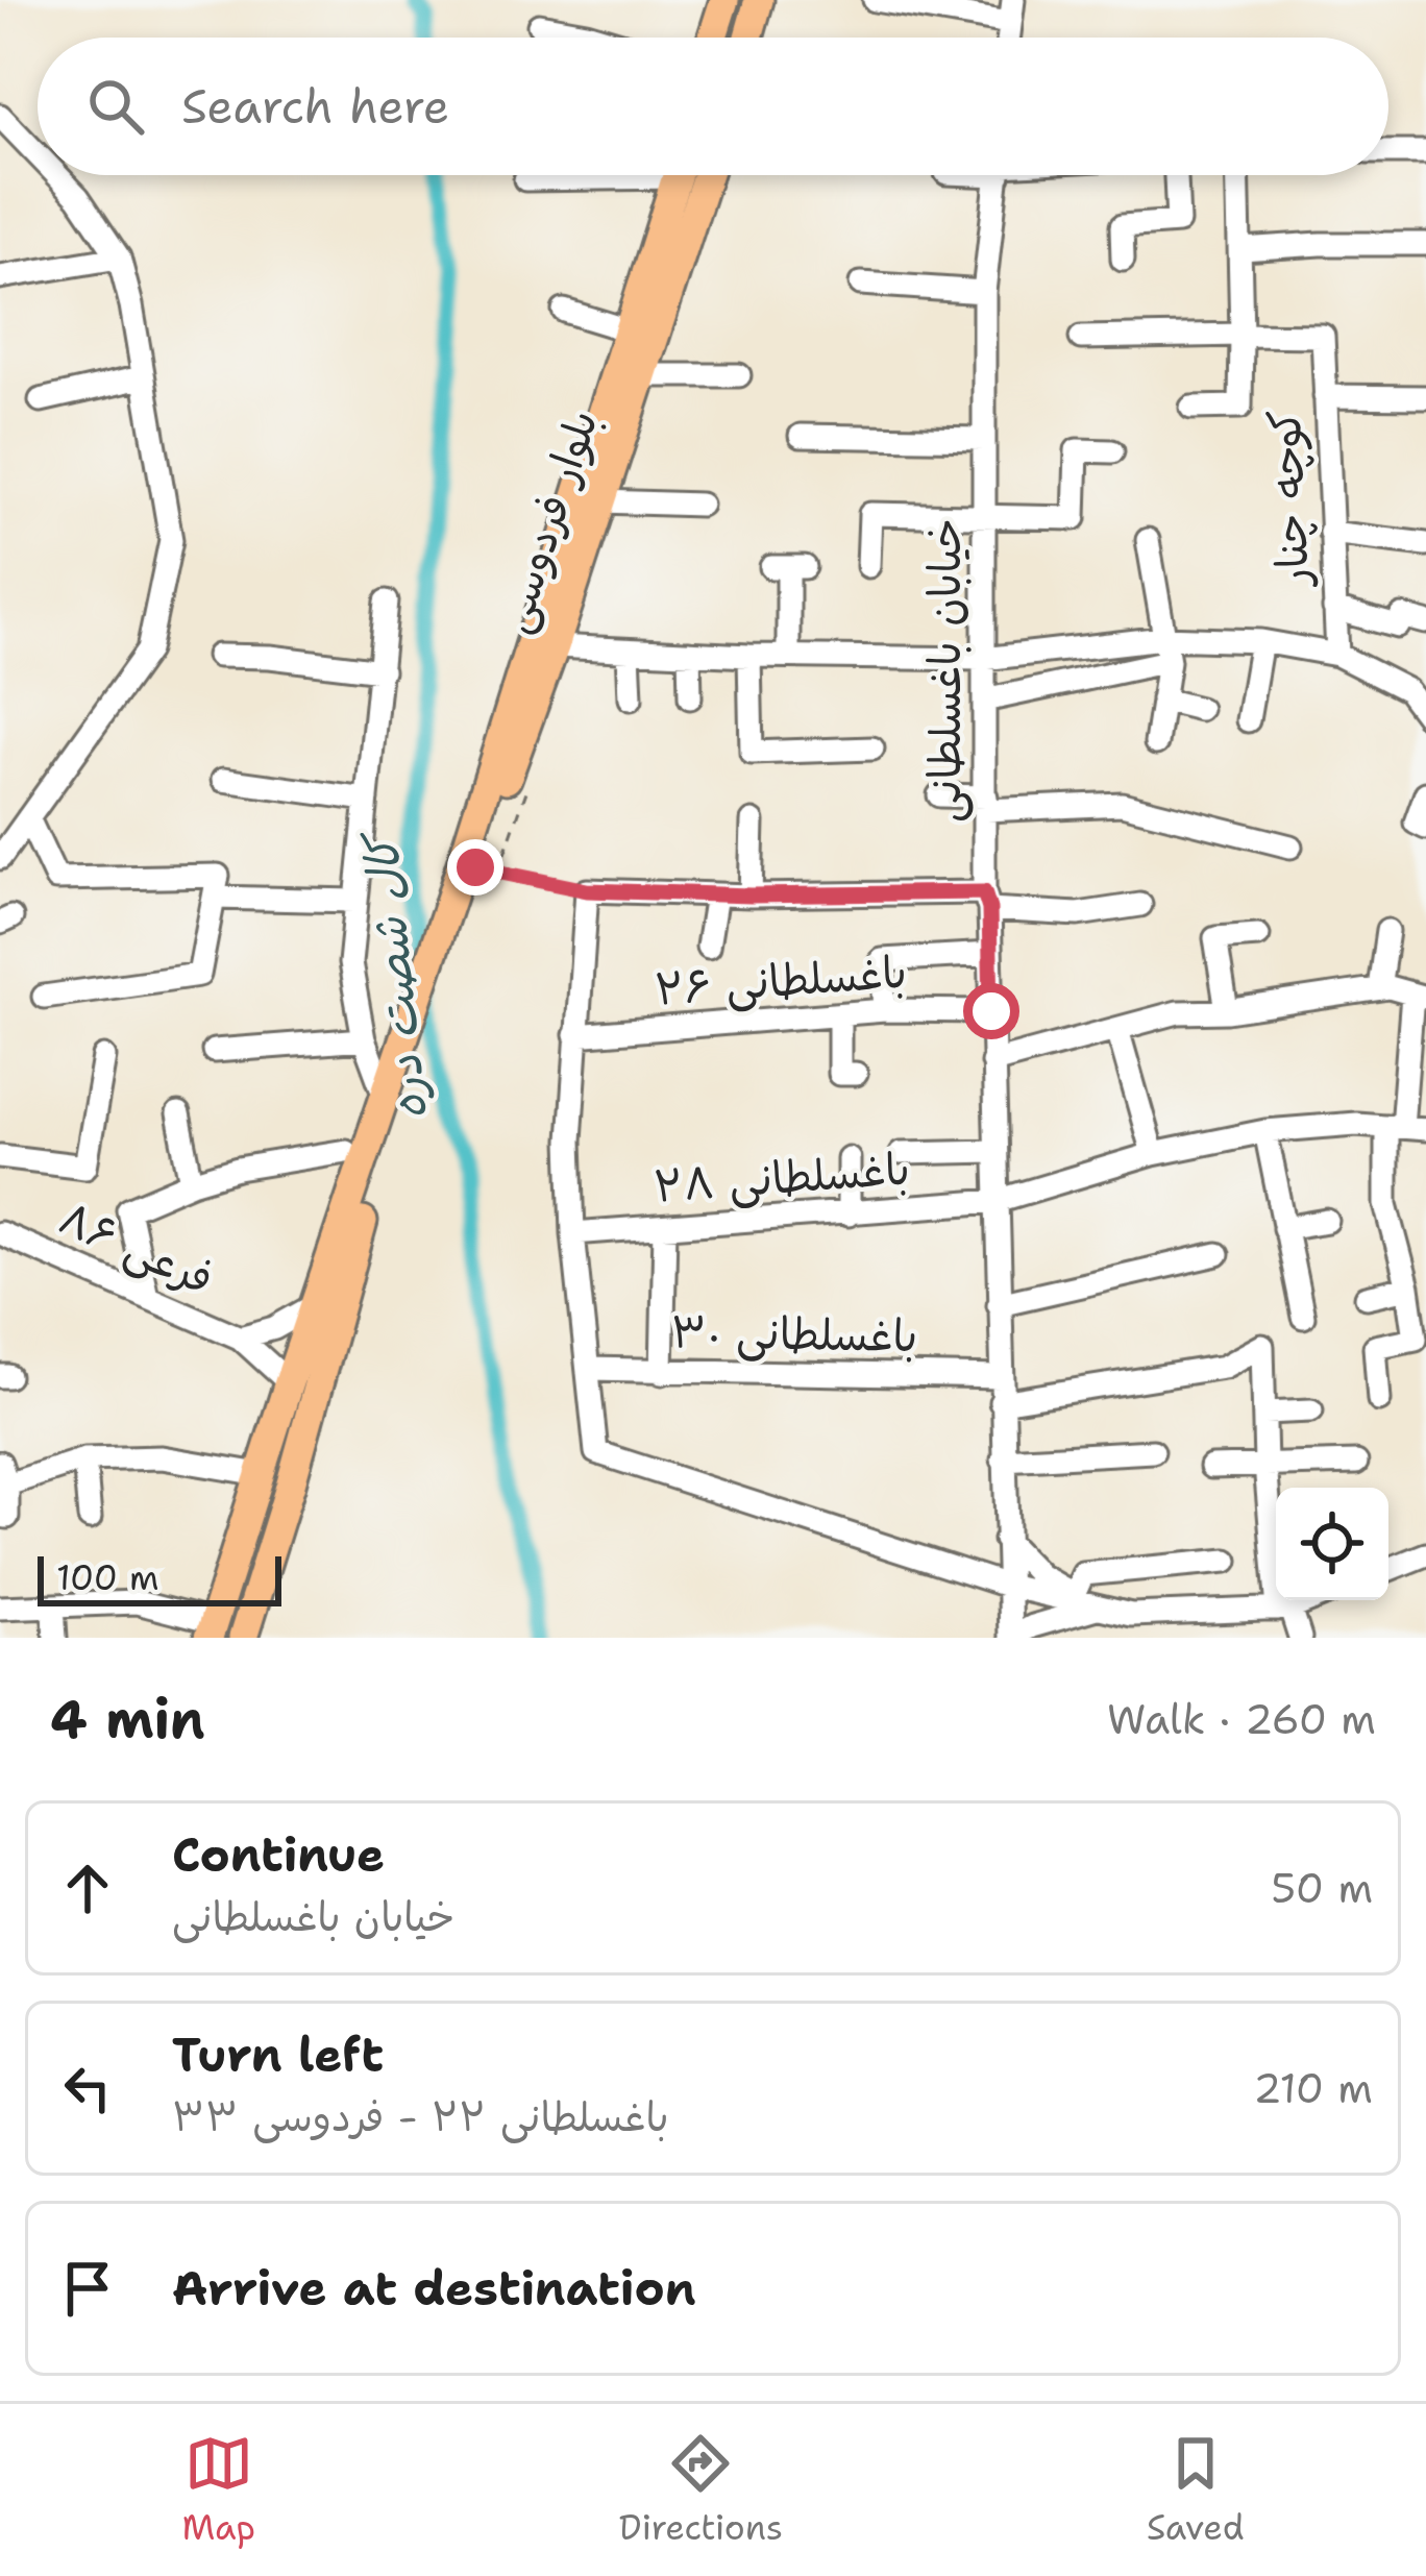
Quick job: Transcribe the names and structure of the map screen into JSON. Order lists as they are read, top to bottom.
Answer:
{
  "streets": {
    "main road": ["بلوار فردوسی"],
    "street": [
      "کوچه چنار",
      "خیابان باغسلطانی",
      "باغسلطانی ۲۶",
      "باغسلطانی ۲۸",
      "فرعی ۸۶",
      "باغسلطانی ۳۰"
    ]
  },
  "crossings": [
    ["خیابان باغسلطانی", "باغسلطانی ۲۶"],
    ["خیابان باغسلطانی", "باغسلطانی ۲۸"],
    ["خیابان باغسلطانی", "باغسلطانی ۳۰"]
  ],
  "water": ["کال شصت دره"],
  "scale_bar": "100 m",
  "page": {
    "search": "Search here",
    "scale": "100 m",
    "heading": ["4 min", "Walk · 260 m"],
    "list": [
      ["Continue", "خیابان باغسلطانی", "50 m"],
      ["Turn left", "باغسلطانی ۲۲ - فردوسی ۳۳", "210 m"],
      "Arrive at destination"
    ],
    "nav": ["Map", "Directions", "Saved"]
  }
}
